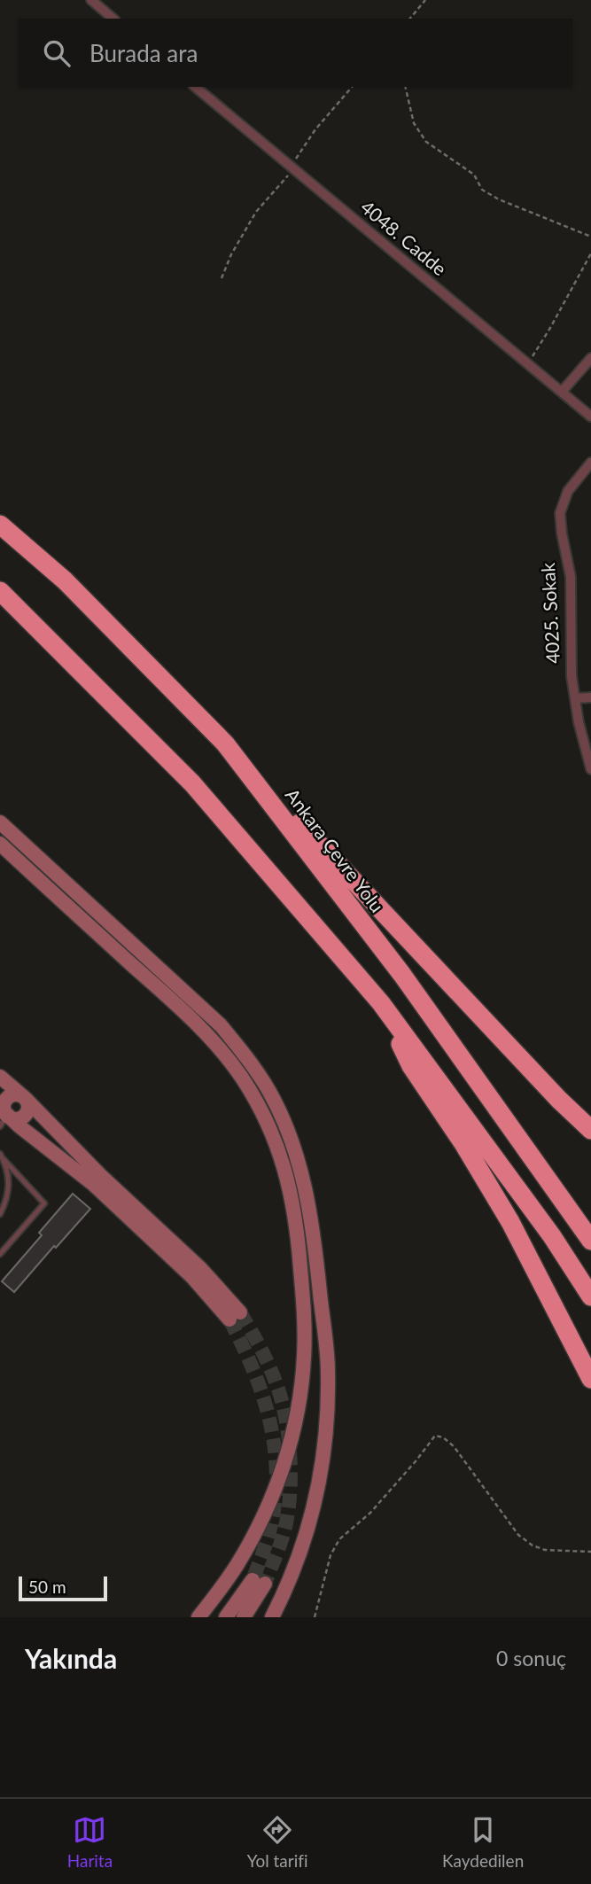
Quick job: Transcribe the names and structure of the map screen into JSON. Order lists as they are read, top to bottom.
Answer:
{
  "streets": {
    "highway": ["Ankara Çevre Yolu"],
    "street": ["4048. Cadde", "4025. Sokak"]
  },
  "scale_bar": "50 m",
  "page": {
    "search": "Burada ara",
    "scale": "50 m",
    "heading": ["Yakında", "0 sonuç"],
    "nav": ["Harita", "Yol tarifi", "Kaydedilen"]
  }
}
